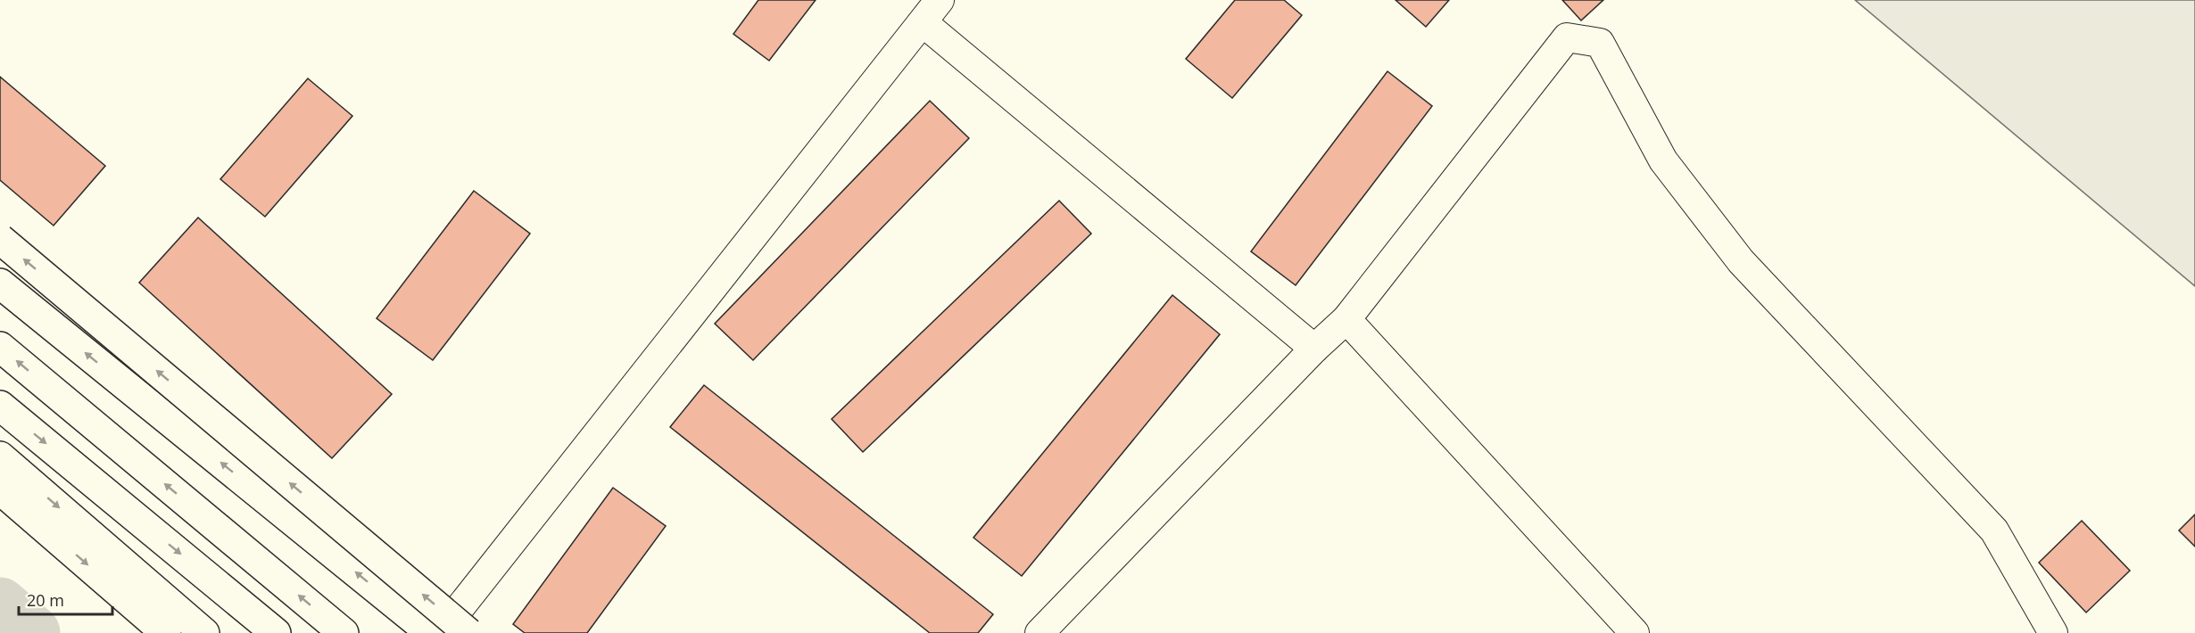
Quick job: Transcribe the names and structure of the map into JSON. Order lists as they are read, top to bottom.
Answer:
{
  "scale_bar": "20 m"
}
